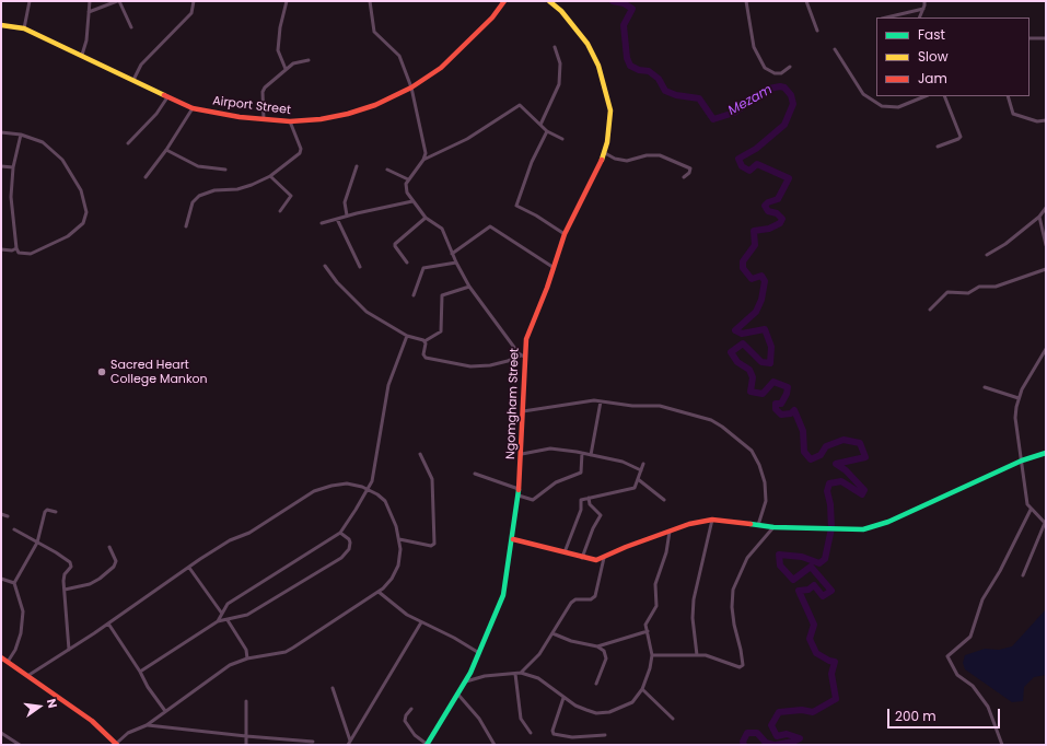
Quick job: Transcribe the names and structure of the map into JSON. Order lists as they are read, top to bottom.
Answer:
{
  "streets": {
    "main road": ["Airport Street", "Ngomgham Street"]
  },
  "water": ["Mezam"],
  "places": ["Sacred Heart College Mankon"],
  "legend": ["Fast", "Slow", "Jam"],
  "scale_bar": "200 m",
  "north": "right"
}
